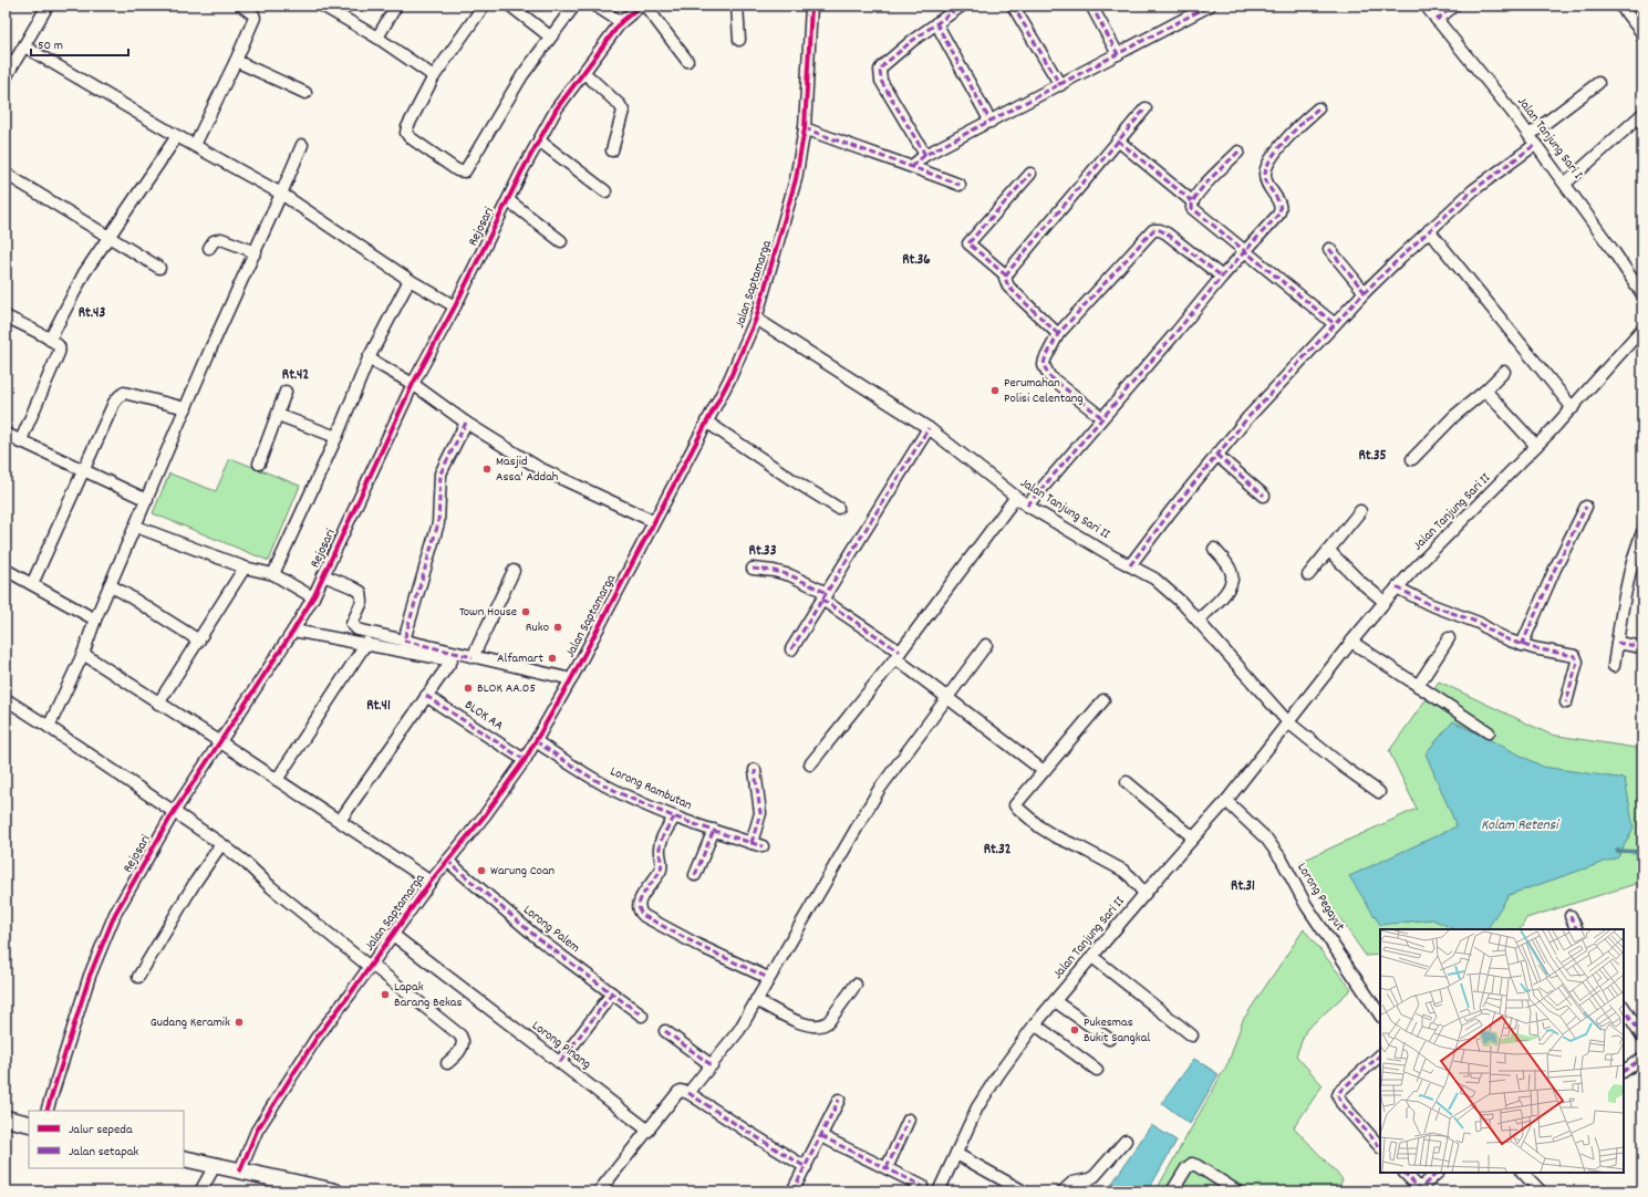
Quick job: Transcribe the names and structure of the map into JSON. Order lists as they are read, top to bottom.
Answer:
{
  "streets": {
    "street": [
      "Jalan Tanjung Sari I",
      "Rejosari",
      "Jalan Saptamarga",
      "Jalan Tanjung Sari II",
      "BLOK AA",
      "Lorong Rambutan",
      "Lorong Pegayut",
      "Lorong Palem",
      "Lorong Pinang"
    ]
  },
  "crossings": [
    ["Jalan Saptamarga", "Jalan Tanjung Sari II"],
    ["Jalan Saptamarga", "BLOK AA"],
    ["Jalan Saptamarga", "Lorong Rambutan"],
    ["Jalan Saptamarga", "Lorong Palem"],
    ["Jalan Saptamarga", "Lorong Pinang"],
    ["Jalan Tanjung Sari II", "Lorong Pegayut"]
  ],
  "districts": [
    "Rt.36",
    "Rt.43",
    "Rt.42",
    "Rt.35",
    "Rt.33",
    "Rt.41",
    "Rt.32",
    "Rt.31"
  ],
  "water": ["Kolam Retensi"],
  "places": [
    "Perumahan Polisi Celentang",
    "Masjid Assa' Addah",
    "Town House",
    "Ruko",
    "Alfamart",
    "BLOK AA.05",
    "Warung Coan",
    "Lapak Barang Bekas",
    "Gudang Keramik",
    "Pukesmas Bukit Sangkal"
  ],
  "legend": ["Jalur sepeda", "Jalan setapak"],
  "scale_bar": "50 m"
}
